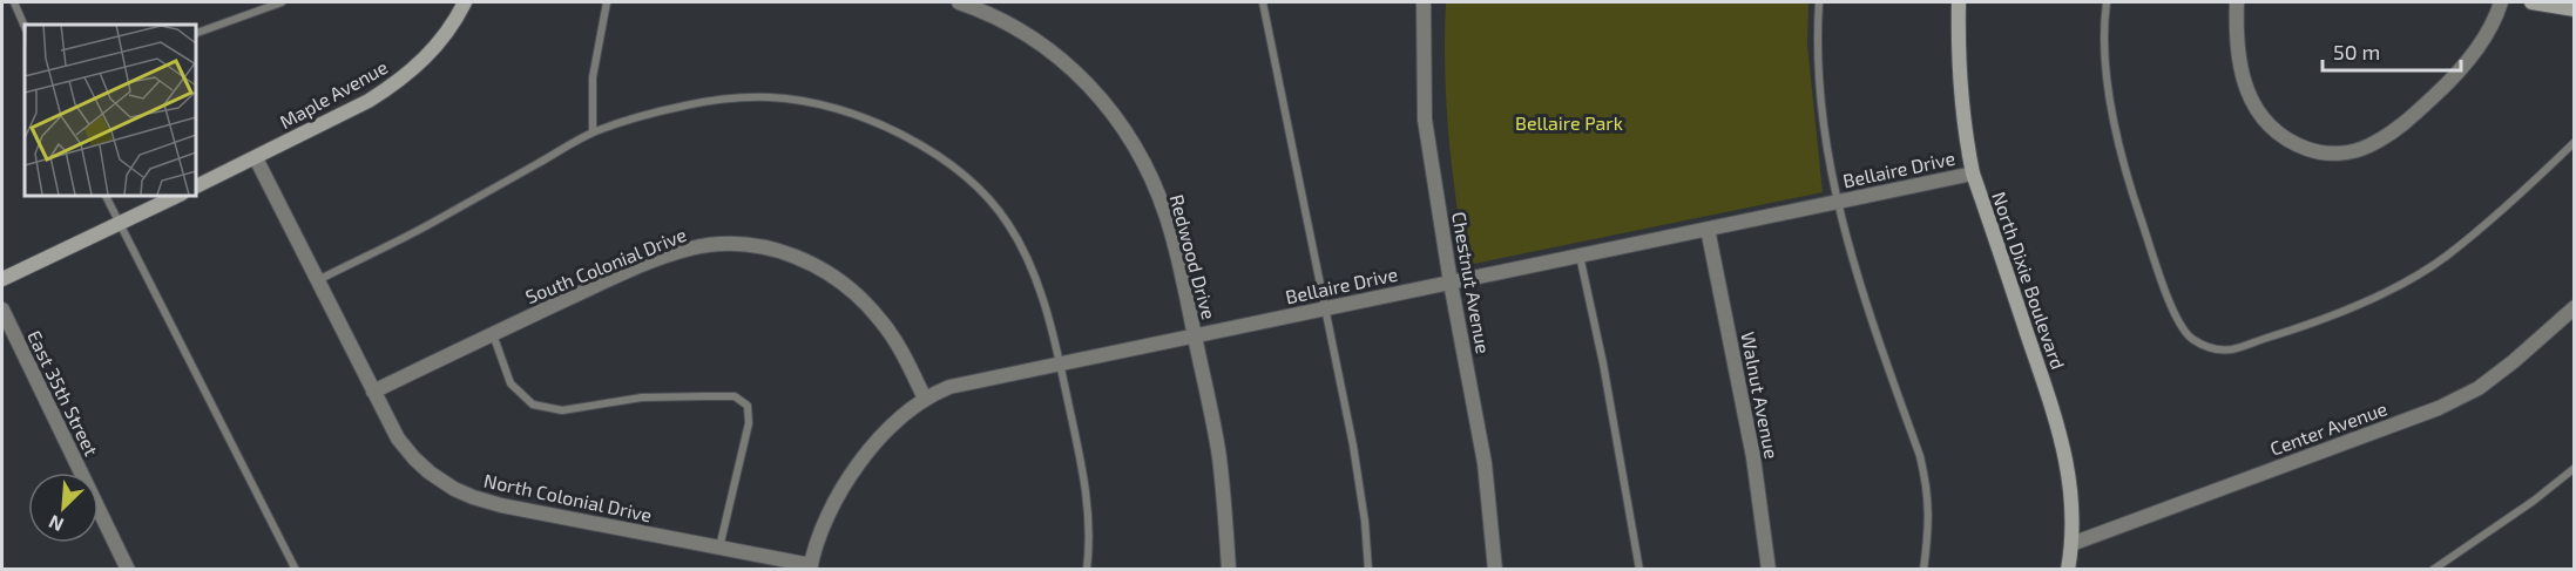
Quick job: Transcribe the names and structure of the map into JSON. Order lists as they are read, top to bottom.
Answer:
{
  "streets": {
    "street": [
      "Maple Avenue",
      "Bellaire Drive",
      "Redwood Drive",
      "South Colonial Drive",
      "North Dixie Boulevard",
      "Chestnut Avenue",
      "East 35th Street",
      "Walnut Avenue",
      "Center Avenue",
      "North Colonial Drive"
    ]
  },
  "crossings": [
    ["Maple Avenue", "North Colonial Drive"],
    ["Bellaire Drive", "Redwood Drive"],
    ["Bellaire Drive", "South Colonial Drive"],
    ["Bellaire Drive", "North Dixie Boulevard"],
    ["Bellaire Drive", "Chestnut Avenue"],
    ["Bellaire Drive", "Walnut Avenue"],
    ["Bellaire Drive", "North Colonial Drive"],
    ["South Colonial Drive", "North Colonial Drive"],
    ["North Dixie Boulevard", "Center Avenue"]
  ],
  "parks": ["Bellaire Park"],
  "scale_bar": "50 m",
  "north": "bottom left"
}
